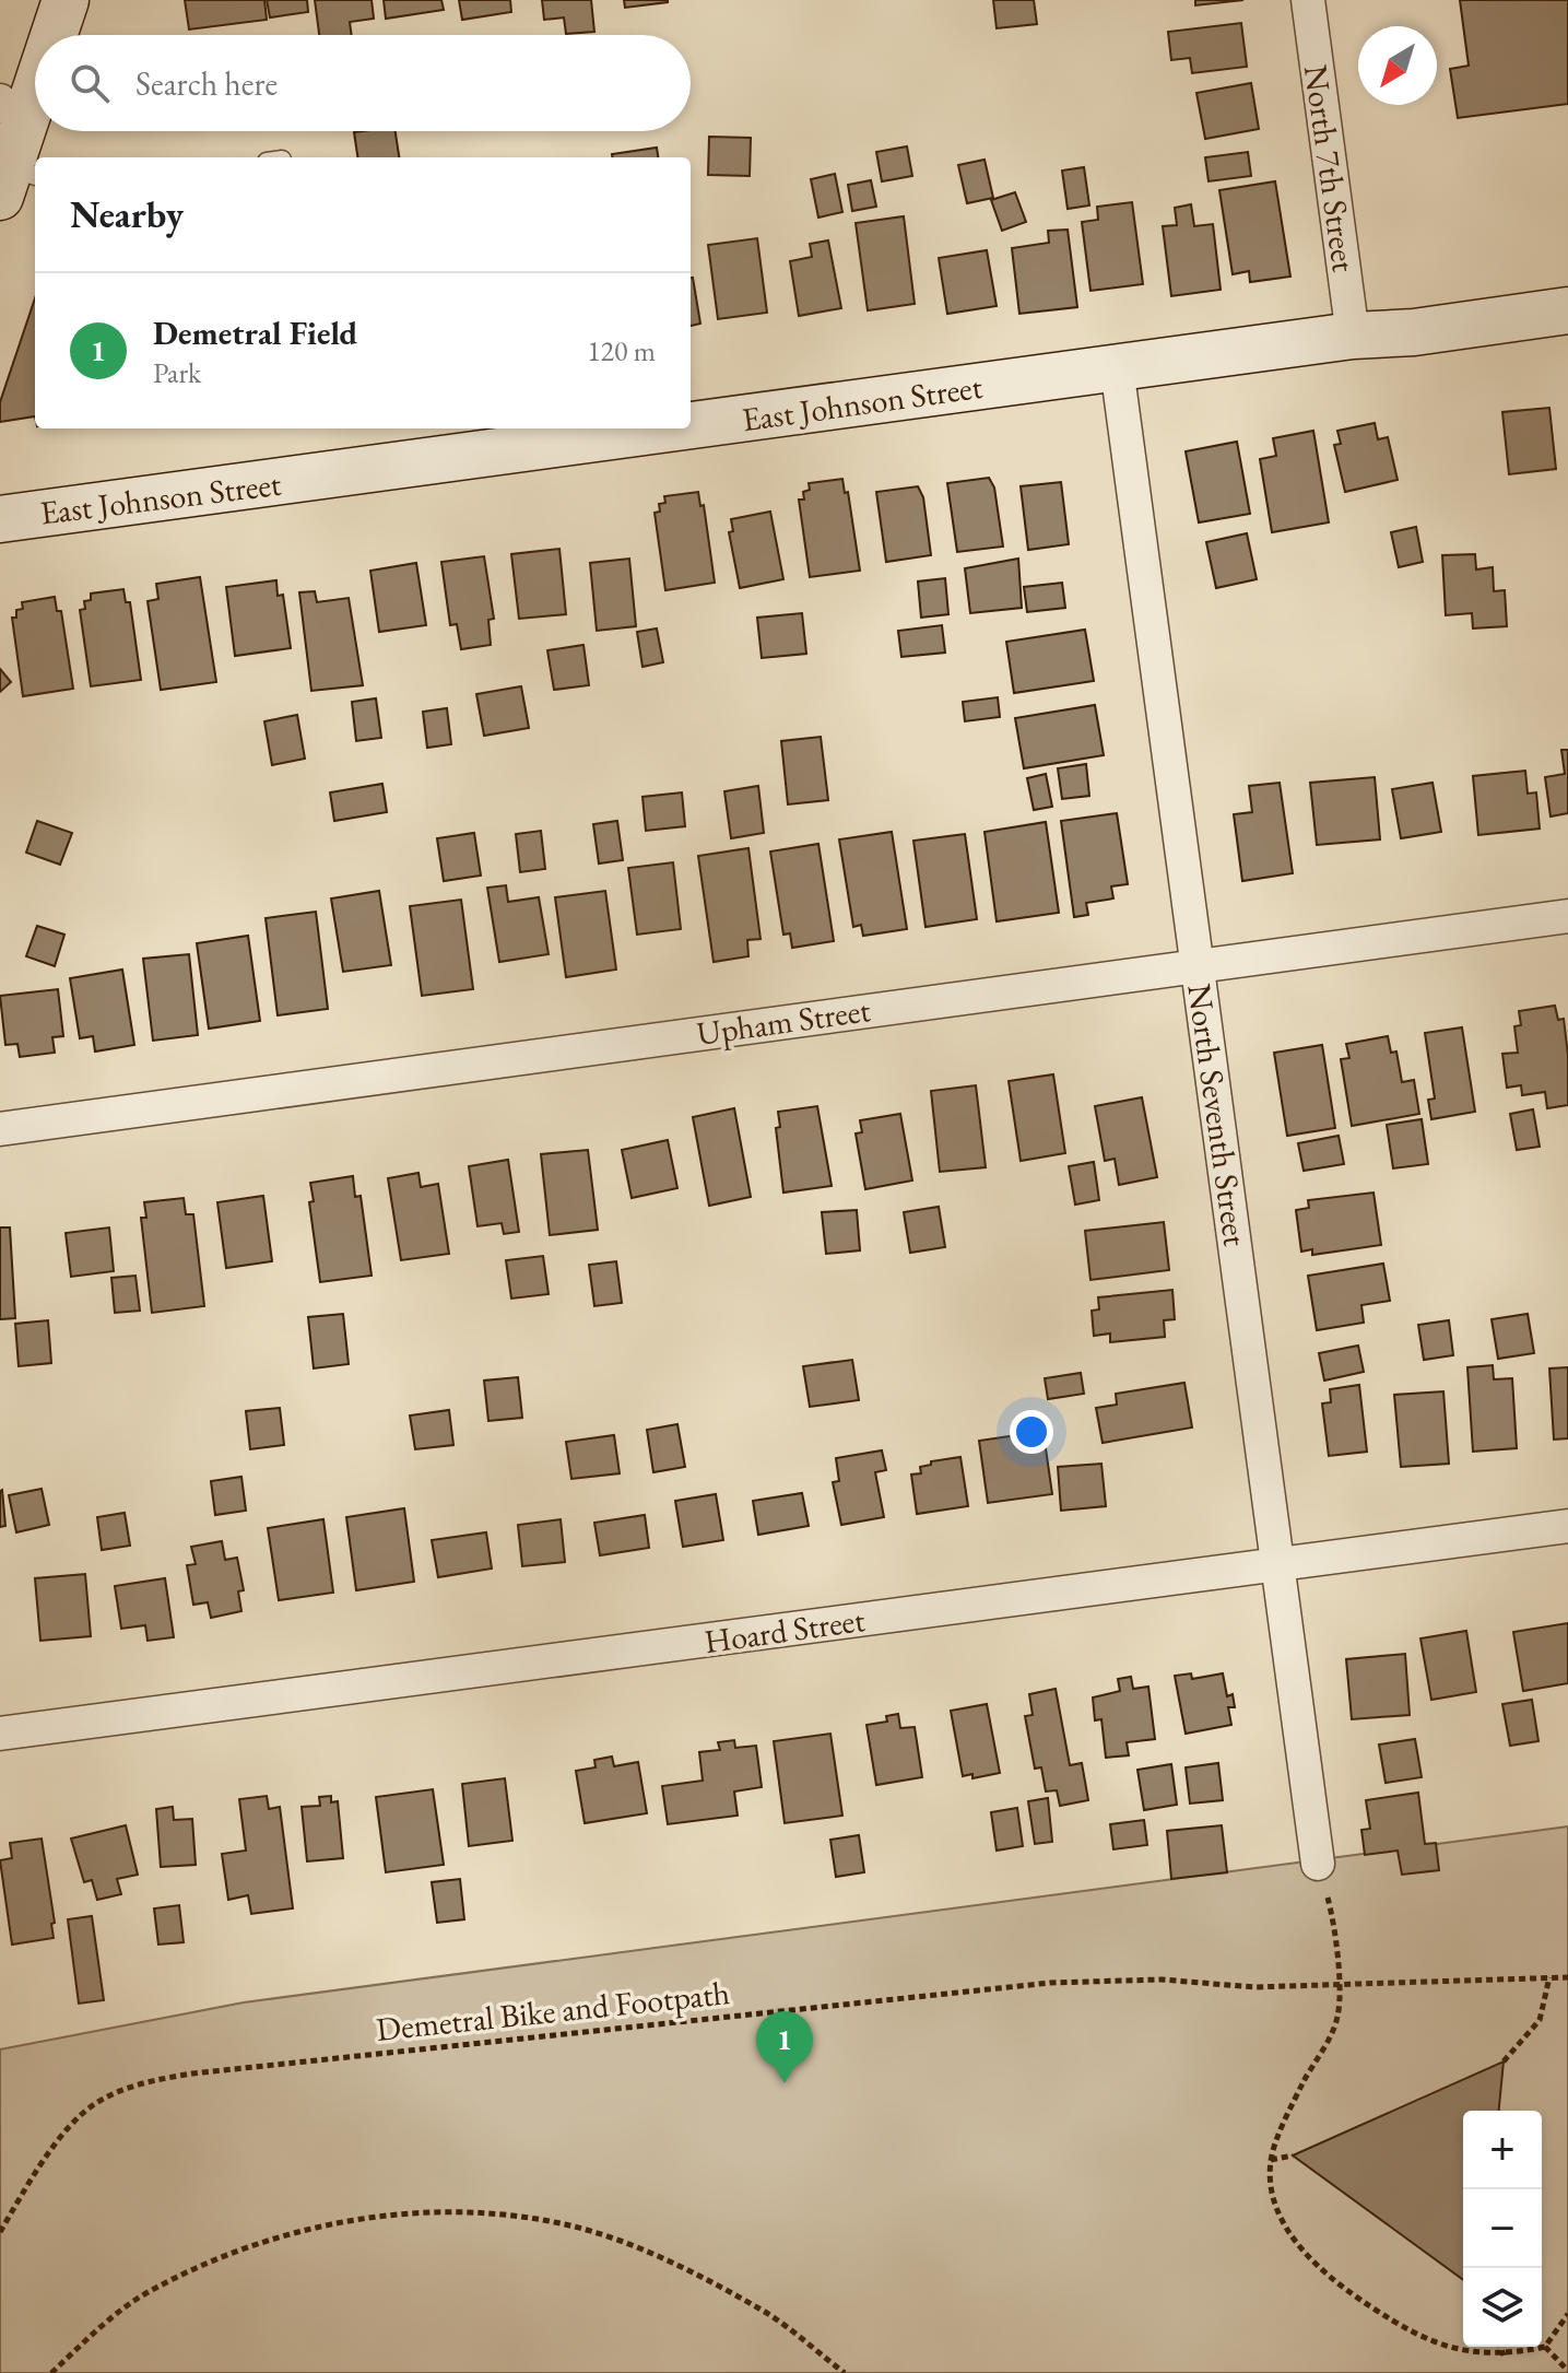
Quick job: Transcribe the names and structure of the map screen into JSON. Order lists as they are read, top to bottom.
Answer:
{
  "streets": {
    "street": [
      "North 7th Street",
      "East Johnson Street",
      "Upham Street",
      "North Seventh Street",
      "Hoard Street"
    ],
    "path": ["Demetral Bike and Footpath"]
  },
  "crossings": [
    ["North 7th Street", "East Johnson Street"],
    ["East Johnson Street", "North Seventh Street"],
    ["Upham Street", "North Seventh Street"],
    ["North Seventh Street", "Hoard Street"]
  ],
  "north": "bottom left",
  "page": {
    "search": "Search here",
    "heading": "Nearby",
    "list": [
      {
        "mark": "1",
        "name": "Demetral Field",
        "note": "Park",
        "value": "120 m"
      }
    ],
    "pins": "1",
    "map_buttons": ["+", "−"]
  }
}
